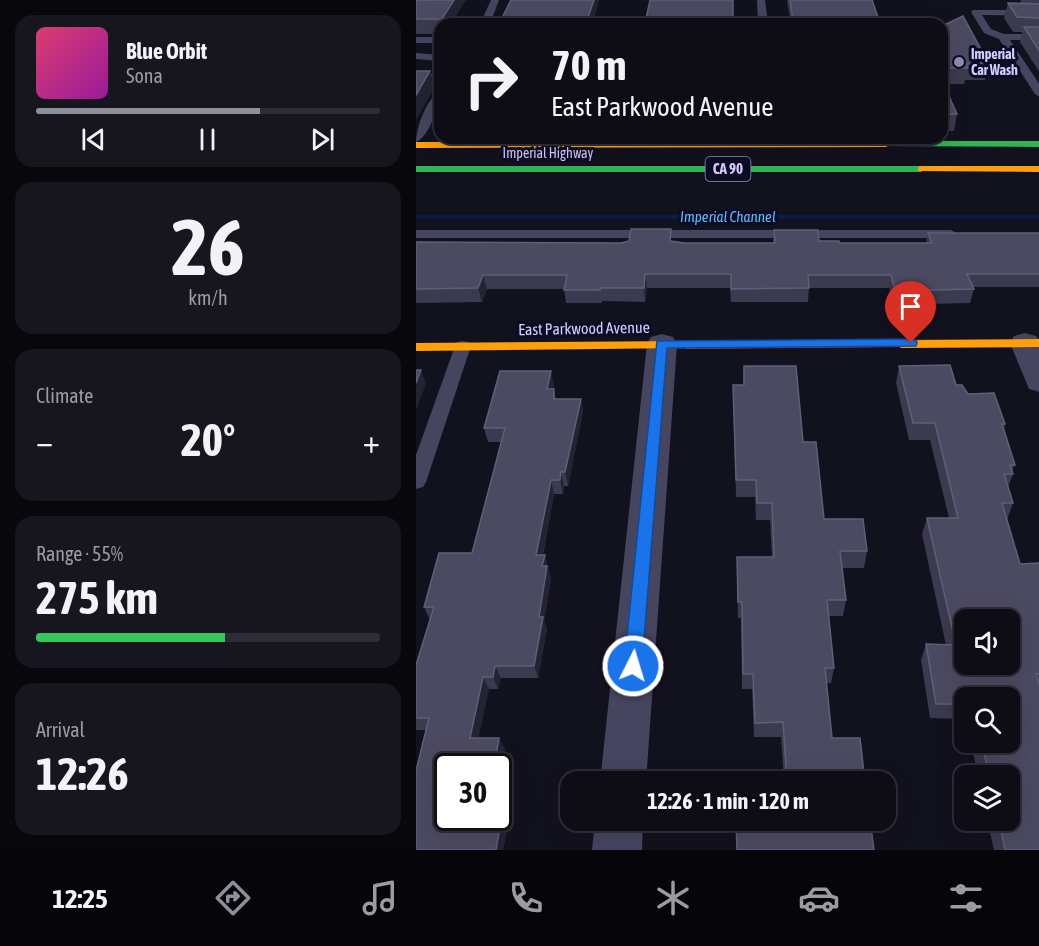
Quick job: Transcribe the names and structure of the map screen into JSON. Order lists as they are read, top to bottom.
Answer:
{
  "streets": {
    "main road": ["Imperial Highway", "CA 90", "East Parkwood Avenue"]
  },
  "water": ["Imperial Channel"],
  "places": ["Imperial Car Wash"],
  "page": {
    "turn": ["70 m", "East Parkwood Avenue"],
    "song": ["Blue Orbit", "Sona"],
    "tile": [
      ["26", "km/h"],
      "Climate",
      ["Range · 55%", "275 km"],
      ["Arrival", "12:26"]
    ],
    "heat": ["−", "20°", "+"],
    "limit": "30",
    "trip": "12:26 · 1 min · 120 m",
    "tabs": "12:25"
  }
}
